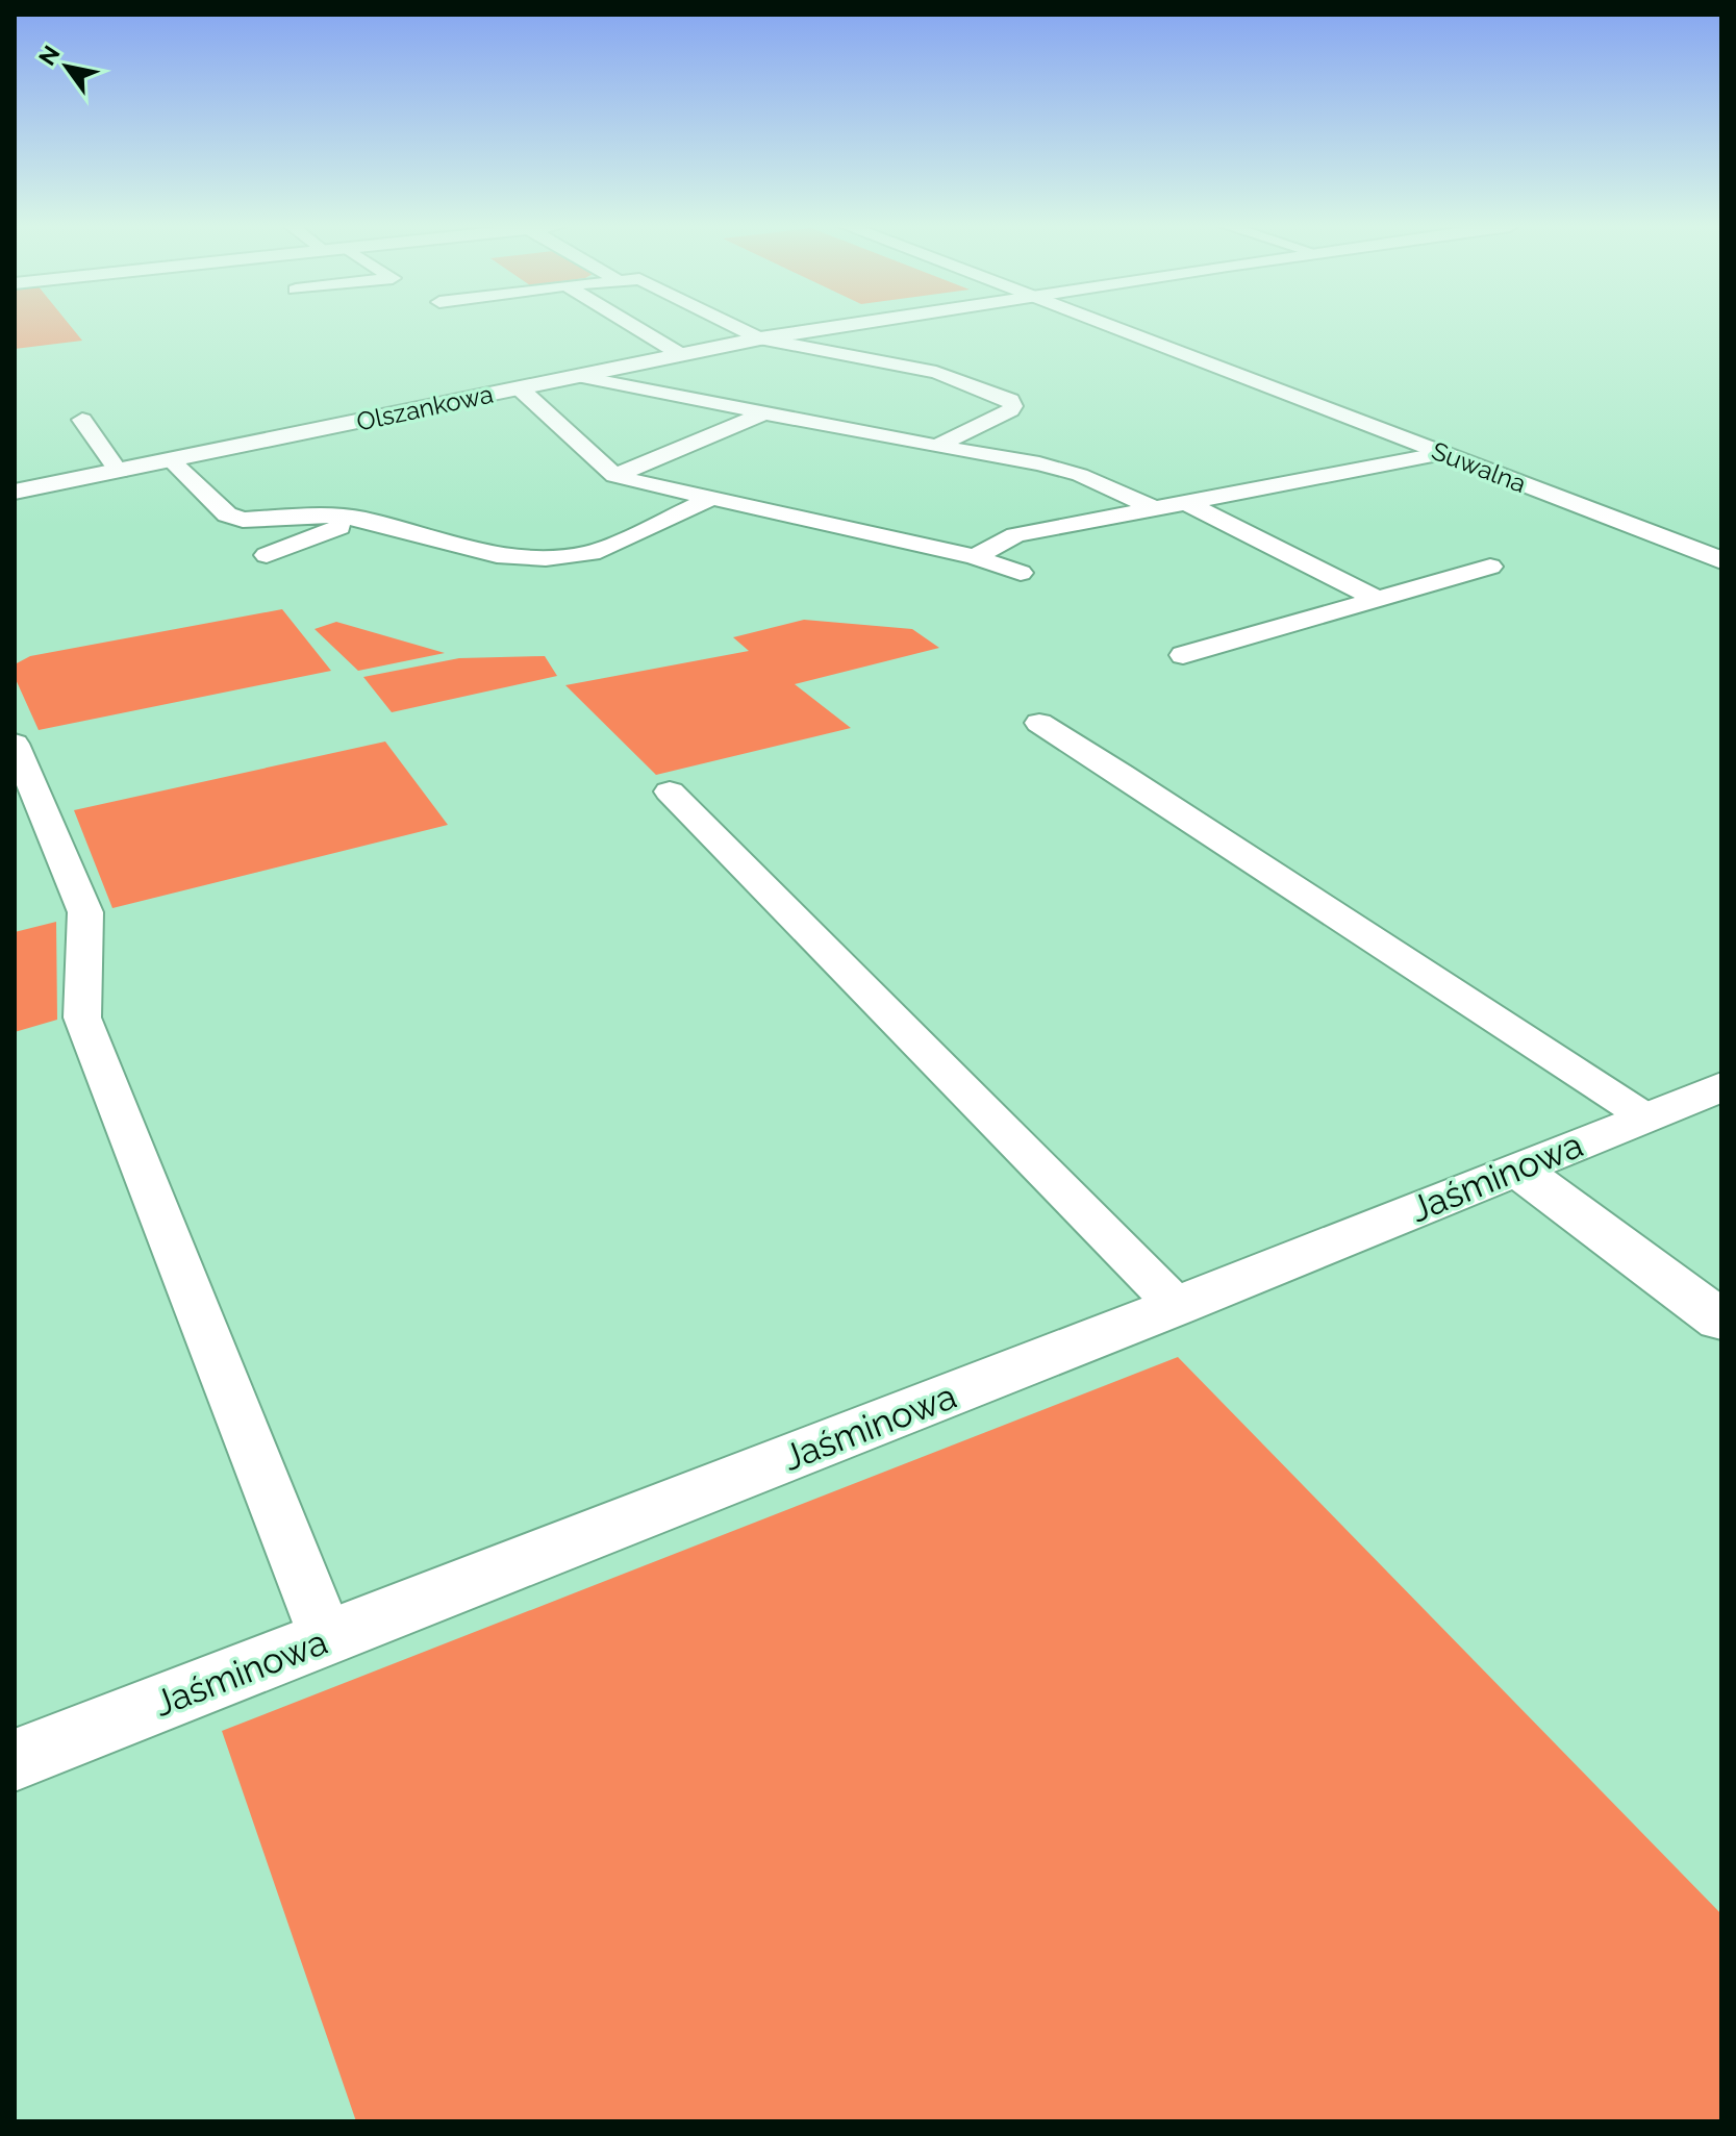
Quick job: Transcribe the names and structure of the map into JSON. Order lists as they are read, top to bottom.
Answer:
{
  "streets": {
    "street": ["Olszankowa", "Suwalna", "Jaśminowa"]
  },
  "north": "top left"
}
